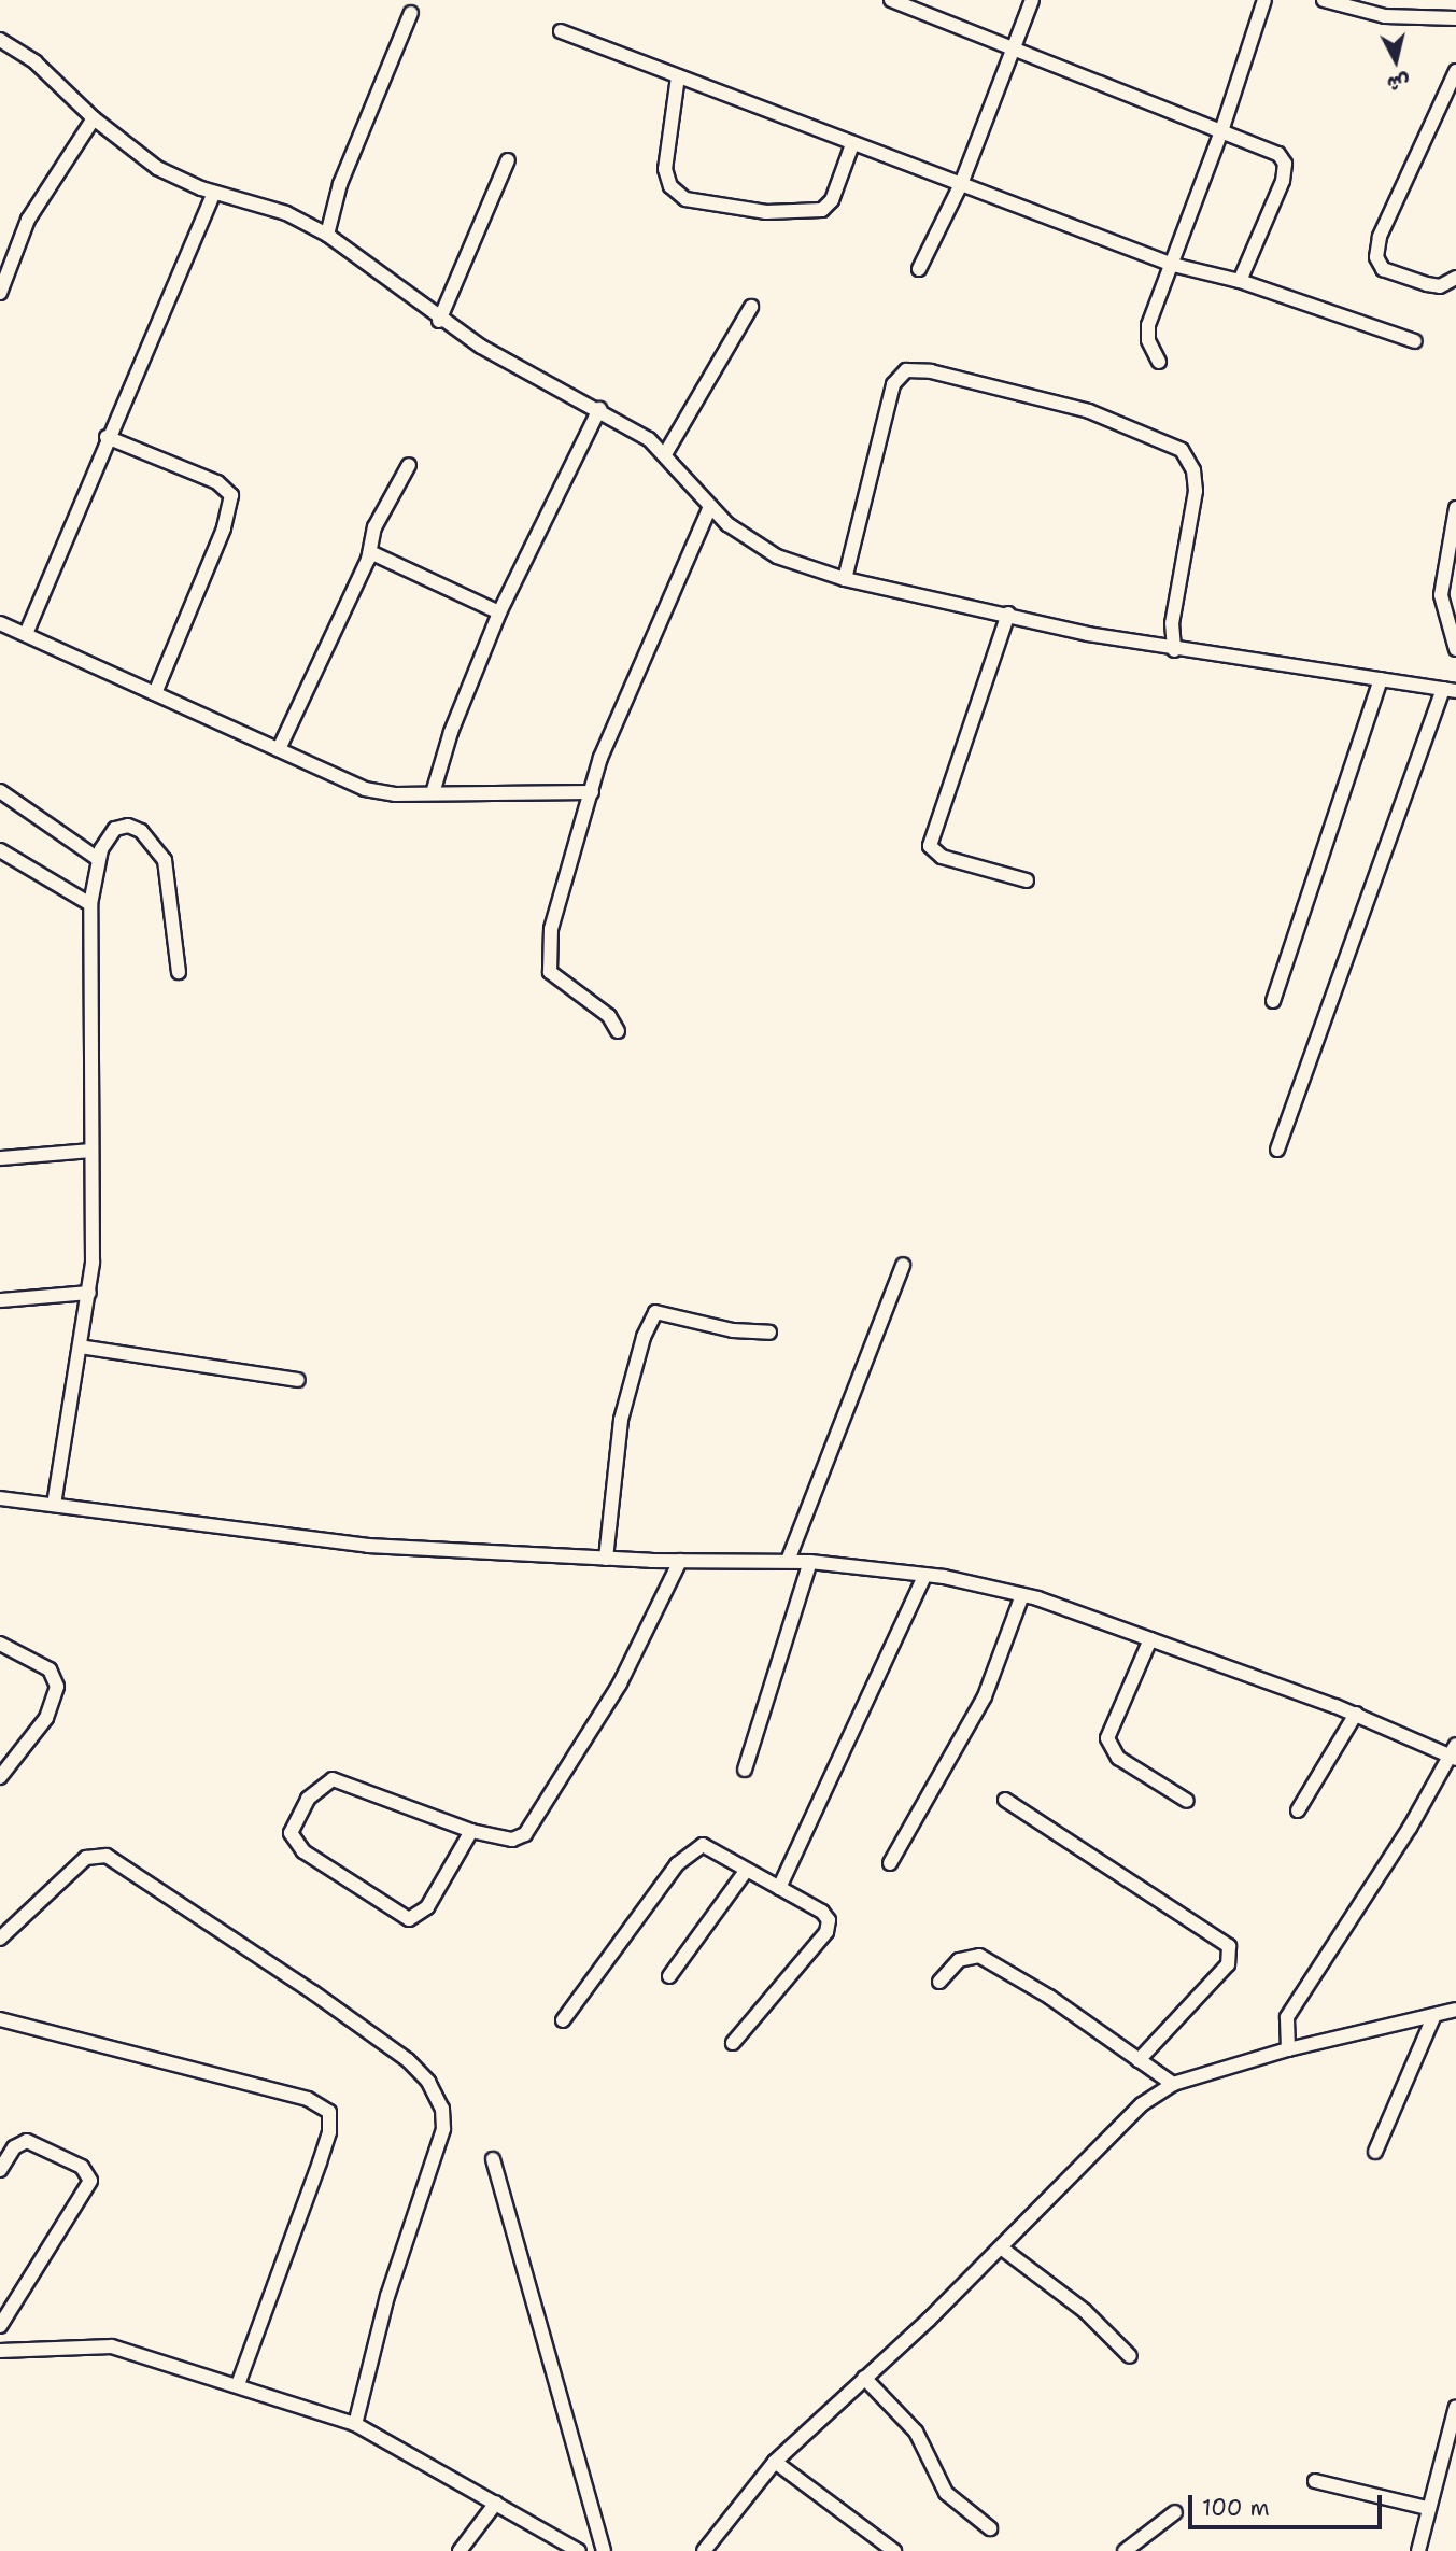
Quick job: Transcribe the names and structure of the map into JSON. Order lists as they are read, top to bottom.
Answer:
{
  "scale_bar": "100 m",
  "north": "bottom"
}
